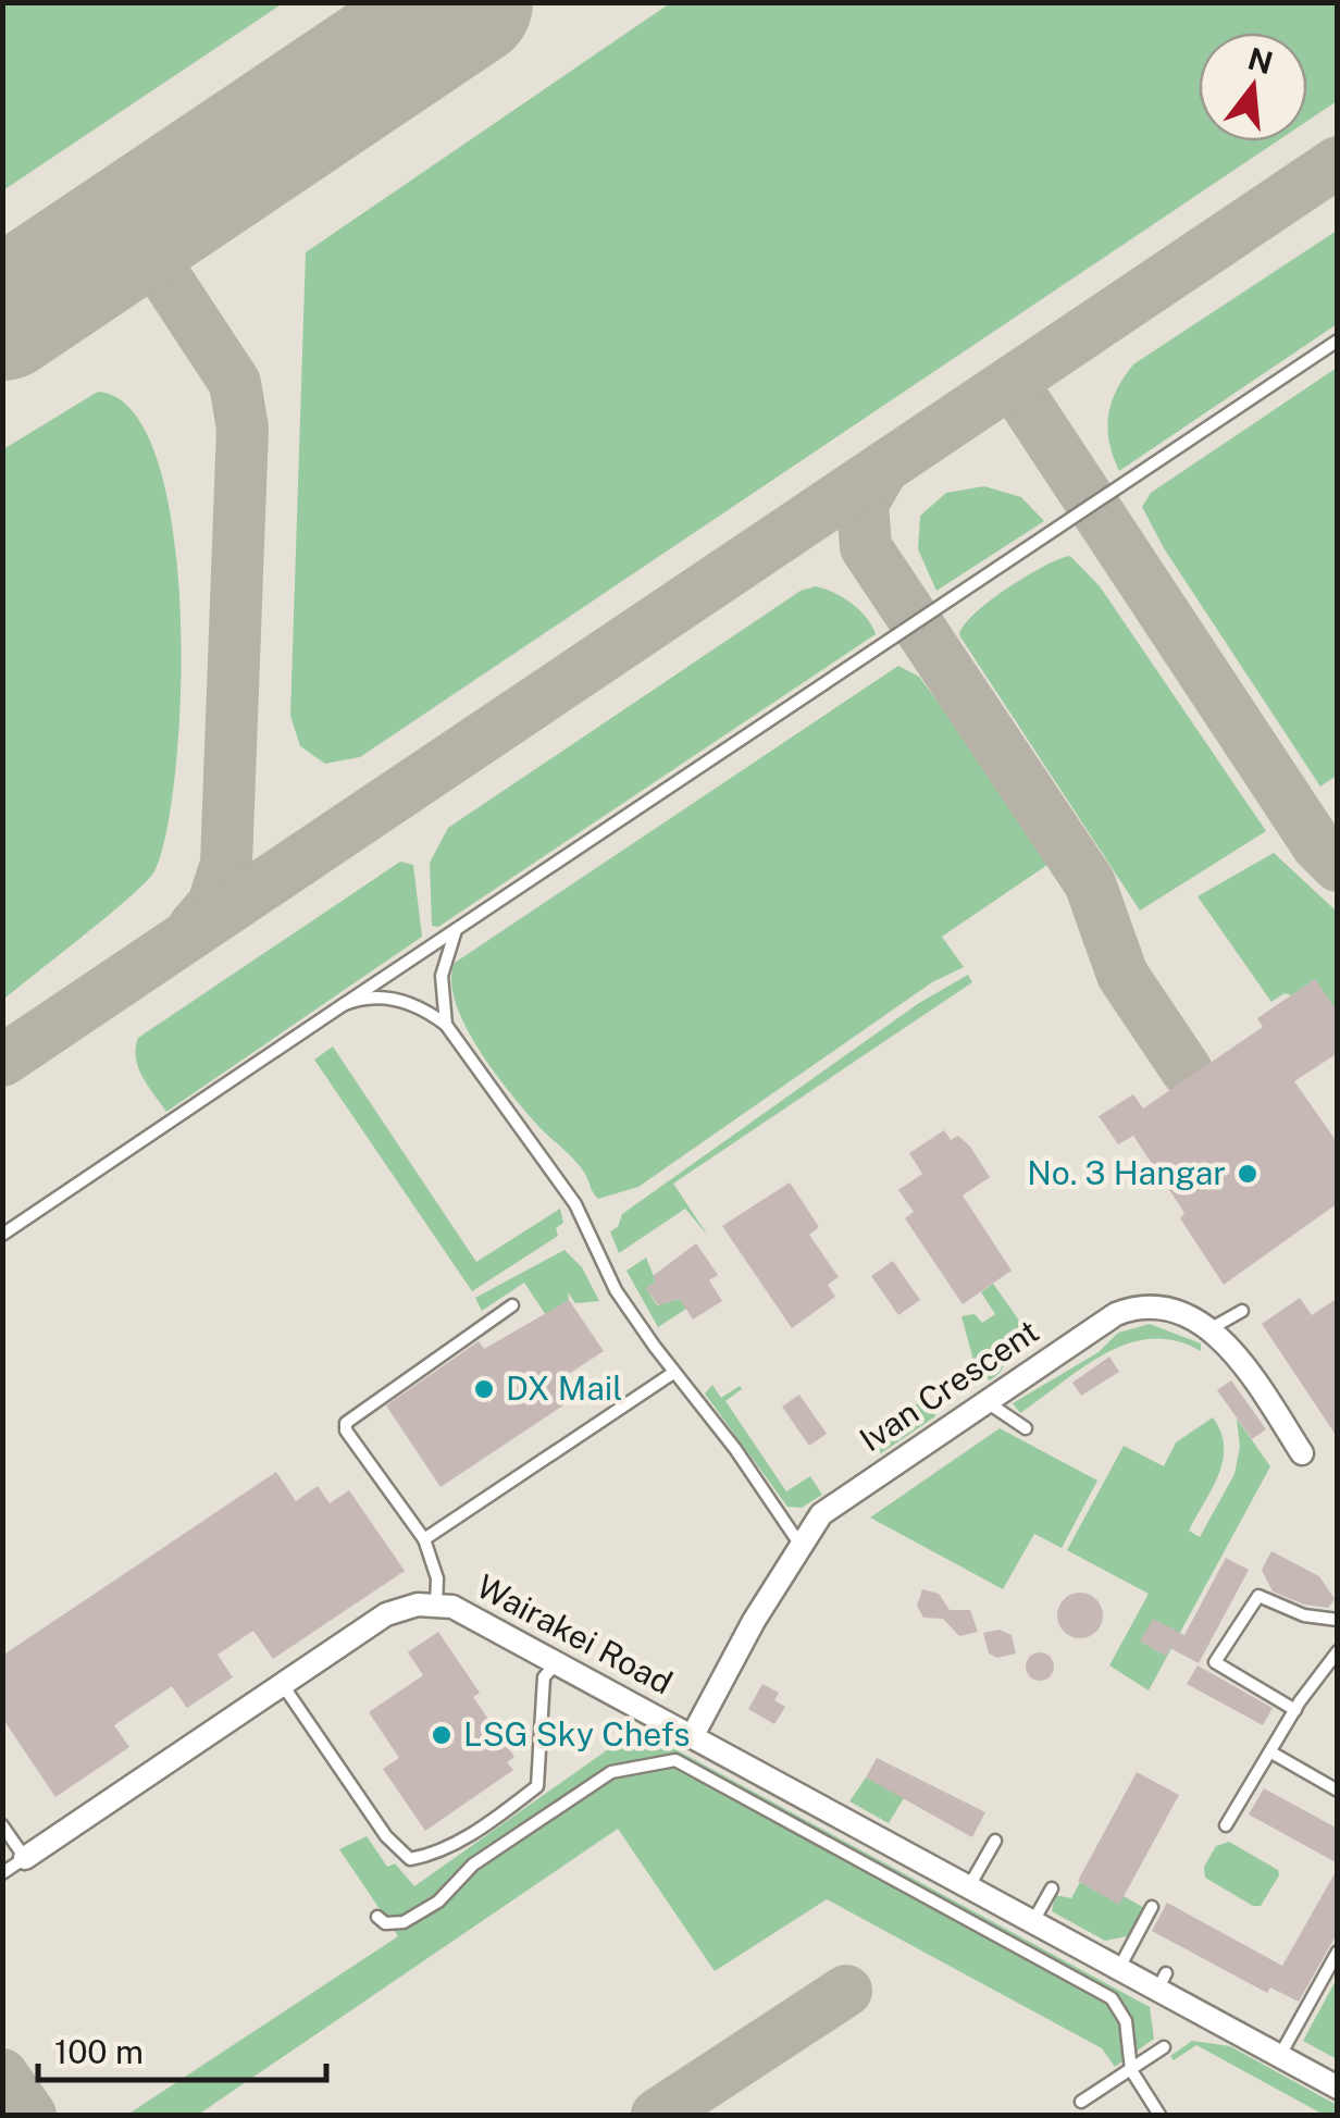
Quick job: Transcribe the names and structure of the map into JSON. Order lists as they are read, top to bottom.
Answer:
{
  "streets": {
    "street": ["Ivan Crescent", "Wairakei Road"]
  },
  "crossings": [
    ["Ivan Crescent", "Wairakei Road"]
  ],
  "places": ["No. 3 Hangar", "DX Mail", "LSG Sky Chefs"],
  "scale_bar": "100 m",
  "north": "top"
}
